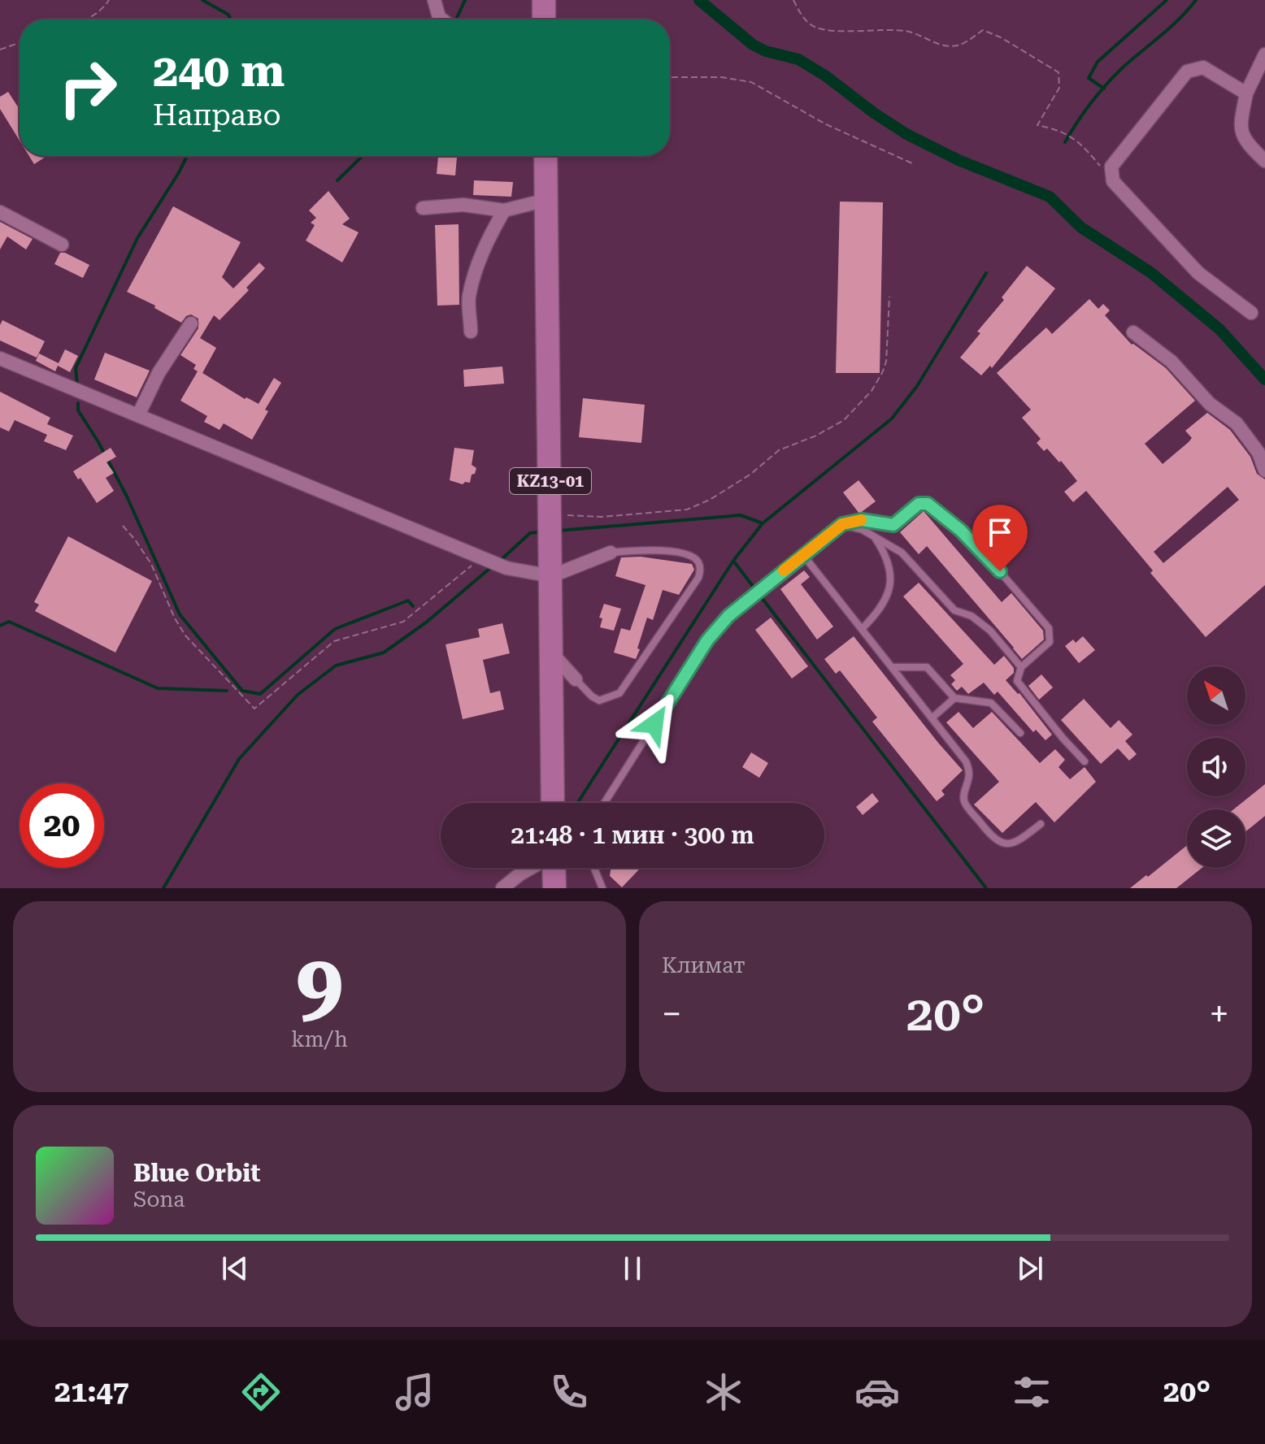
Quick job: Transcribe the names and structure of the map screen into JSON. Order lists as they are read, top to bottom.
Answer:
{
  "streets": {
    "highway": ["KZ13-01"]
  },
  "north": "top left",
  "page": {
    "turn": ["240 m", "Направо"],
    "limit": "20",
    "trip": "21:48 · 1 мин · 300 m",
    "tile": [
      ["9", "km/h"],
      "Климат"
    ],
    "heat": ["−", "20°", "+"],
    "song": ["Blue Orbit", "Sona"],
    "tabs": ["21:47", "20°"]
  }
}
